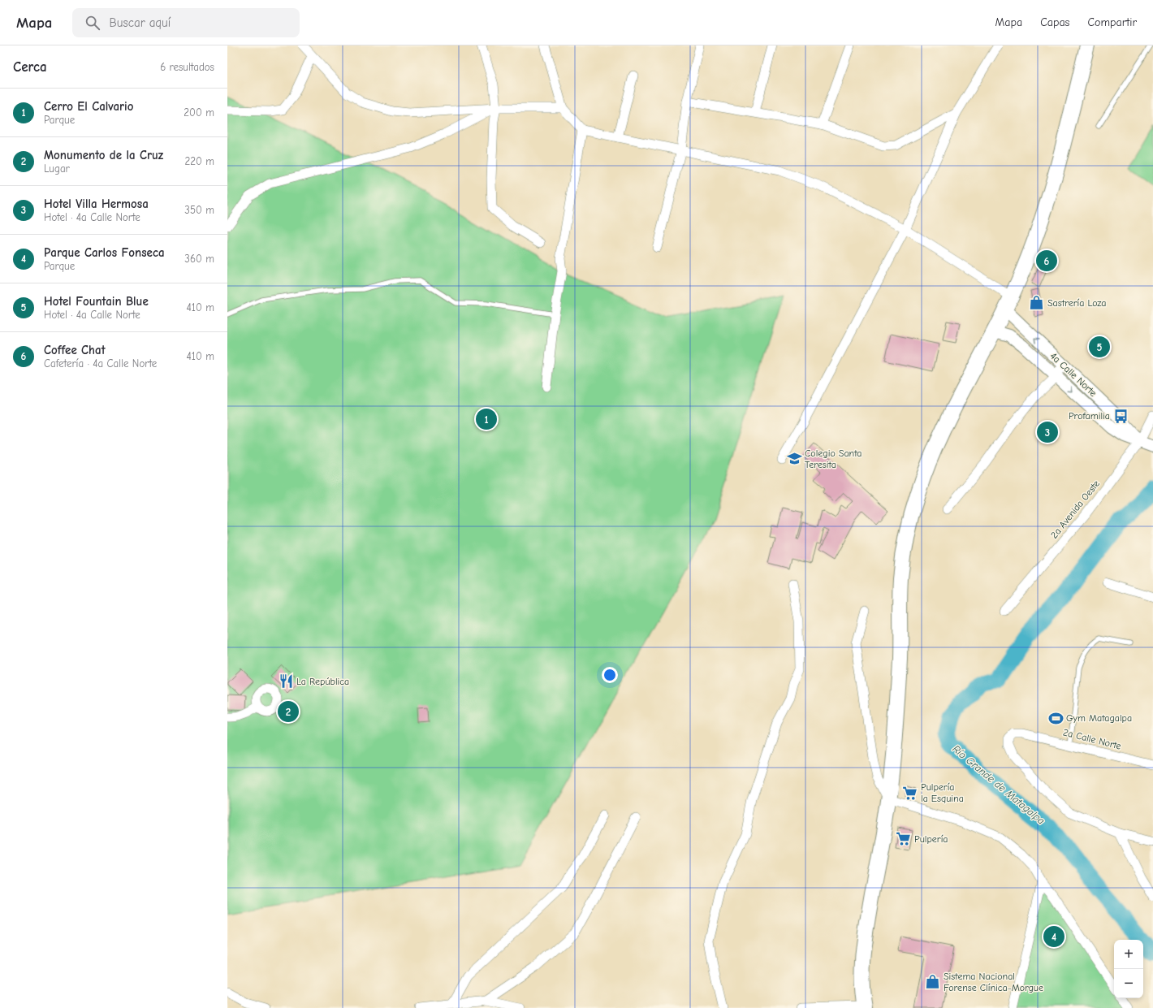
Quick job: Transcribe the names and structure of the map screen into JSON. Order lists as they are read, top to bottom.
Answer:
{
  "streets": {
    "street": ["4a Calle Norte", "2a Avenida Oeste", "2a Calle Norte"]
  },
  "crossings": [
    ["4a Calle Norte", "2a Avenida Oeste"]
  ],
  "water": ["Río Grande de Matagalpa"],
  "places": {
    "shop": ["Sastrería Loza", "Sistema Nacional Forense Clínica-Morgue"],
    "bus stop": ["Profamilia"],
    "school or university": ["Colegio Santa Teresita"],
    "restaurant": ["La República"],
    "sports": ["Gym Matagalpa"],
    "supermarket": ["Pulpería la Esquina", "Pulpería"]
  },
  "page": {
    "header": "Mapa",
    "search": "Buscar aquí",
    "nav": ["Mapa", "Capas", "Compartir"],
    "heading": ["Cerca", "6 resultados"],
    "list": [
      {
        "mark": "1",
        "name": "Cerro El Calvario",
        "note": "Parque",
        "value": "200 m"
      },
      {
        "mark": "2",
        "name": "Monumento de la Cruz",
        "note": "Lugar",
        "value": "220 m"
      },
      {
        "mark": "3",
        "name": "Hotel Villa Hermosa",
        "note": "Hotel · 4a Calle Norte",
        "value": "350 m"
      },
      {
        "mark": "4",
        "name": "Parque Carlos Fonseca",
        "note": "Parque",
        "value": "360 m"
      },
      {
        "mark": "5",
        "name": "Hotel Fountain Blue",
        "note": "Hotel · 4a Calle Norte",
        "value": "410 m"
      },
      {
        "mark": "6",
        "name": "Coffee Chat",
        "note": "Cafetería · 4a Calle Norte",
        "value": "410 m"
      }
    ],
    "pins": [
      "6",
      "5",
      "1",
      "3",
      "2",
      "4"
    ],
    "map_buttons": ["+", "−"]
  }
}
